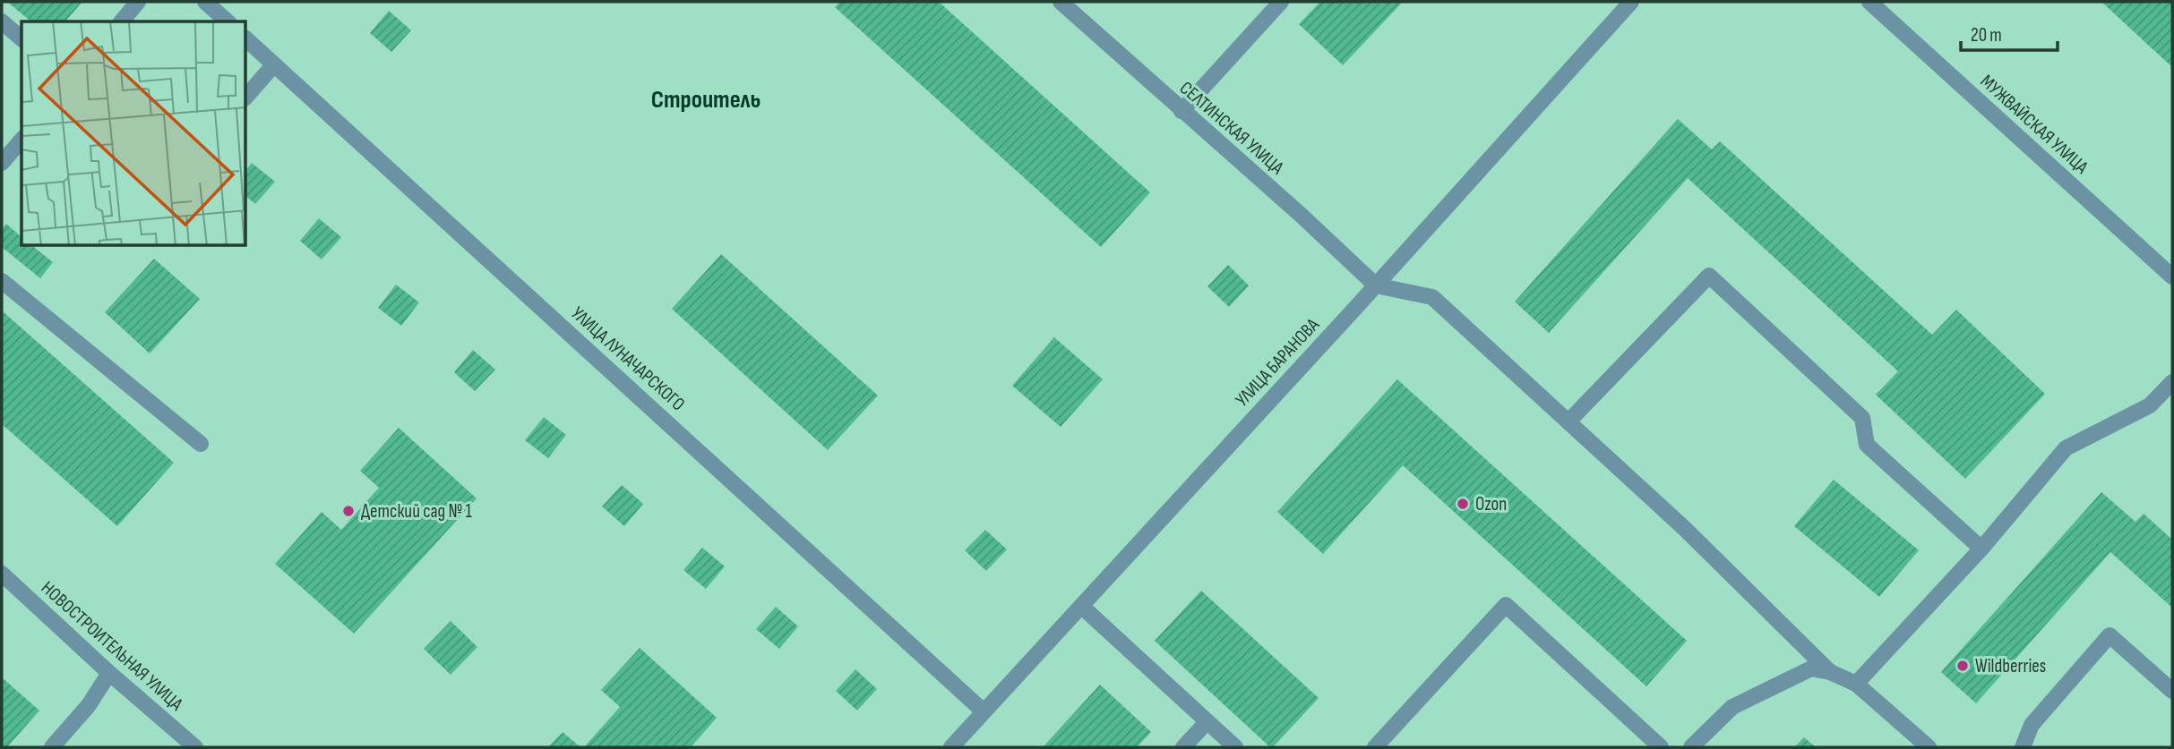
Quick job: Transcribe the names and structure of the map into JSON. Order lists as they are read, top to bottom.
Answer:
{
  "streets": {
    "street": [
      "МУЖВАЙСКАЯ УЛИЦА",
      "СЕЛТИНСКАЯ УЛИЦА",
      "УЛИЦА ЛУНАЧАРСКОГО",
      "УЛИЦА БАРАНОВА",
      "НОВОСТРОИТЕЛЬНАЯ УЛИЦА"
    ]
  },
  "crossings": [
    ["СЕЛТИНСКАЯ УЛИЦА", "УЛИЦА БАРАНОВА"],
    ["УЛИЦА ЛУНАЧАРСКОГО", "УЛИЦА БАРАНОВА"]
  ],
  "districts": ["Строитель"],
  "places": ["Ozon", "Детский сад № 1", "Wildberries"],
  "scale_bar": "20 m"
}
